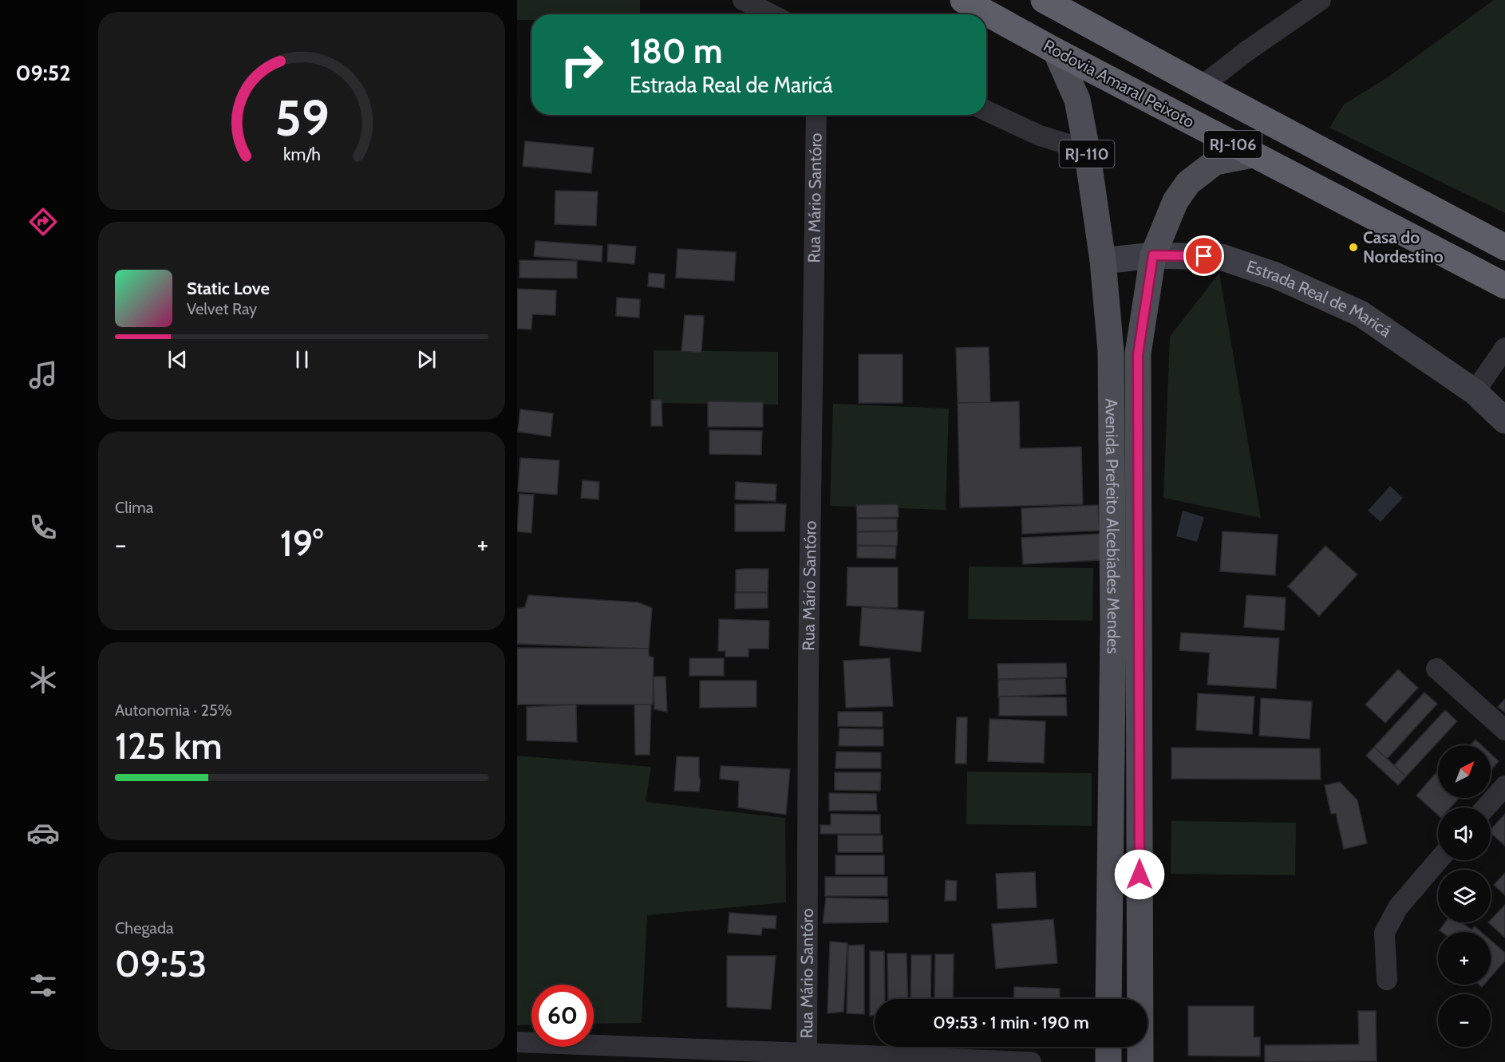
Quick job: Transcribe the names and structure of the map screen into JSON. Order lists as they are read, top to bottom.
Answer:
{
  "streets": {
    "highway": ["Rodovia Amaral Peixoto", "RJ-106"],
    "main road": ["RJ-110", "Estrada Real de Maricá", "Avenida Prefeito Alcebíades Mendes"],
    "street": ["Rua Mário Santóro"]
  },
  "crossings": [
    ["Rodovia Amaral Peixoto", "Avenida Prefeito Alcebíades Mendes"],
    ["Estrada Real de Maricá", "Avenida Prefeito Alcebíades Mendes"]
  ],
  "places": ["Casa do Nordestino"],
  "north": "top right",
  "page": {
    "tabs": "09:52",
    "turn": ["180 m", "Estrada Real de Maricá"],
    "song": ["Static Love", "Velvet Ray"],
    "tile": [
      "Clima",
      ["Autonomia · 25%", "125 km"],
      ["Chegada", "09:53"]
    ],
    "heat": ["−", "19°", "+"],
    "map_buttons": ["+", "−"],
    "limit": "60",
    "trip": "09:53 · 1 min · 190 m",
    "gauge": ["59", "km/h"]
  }
}
